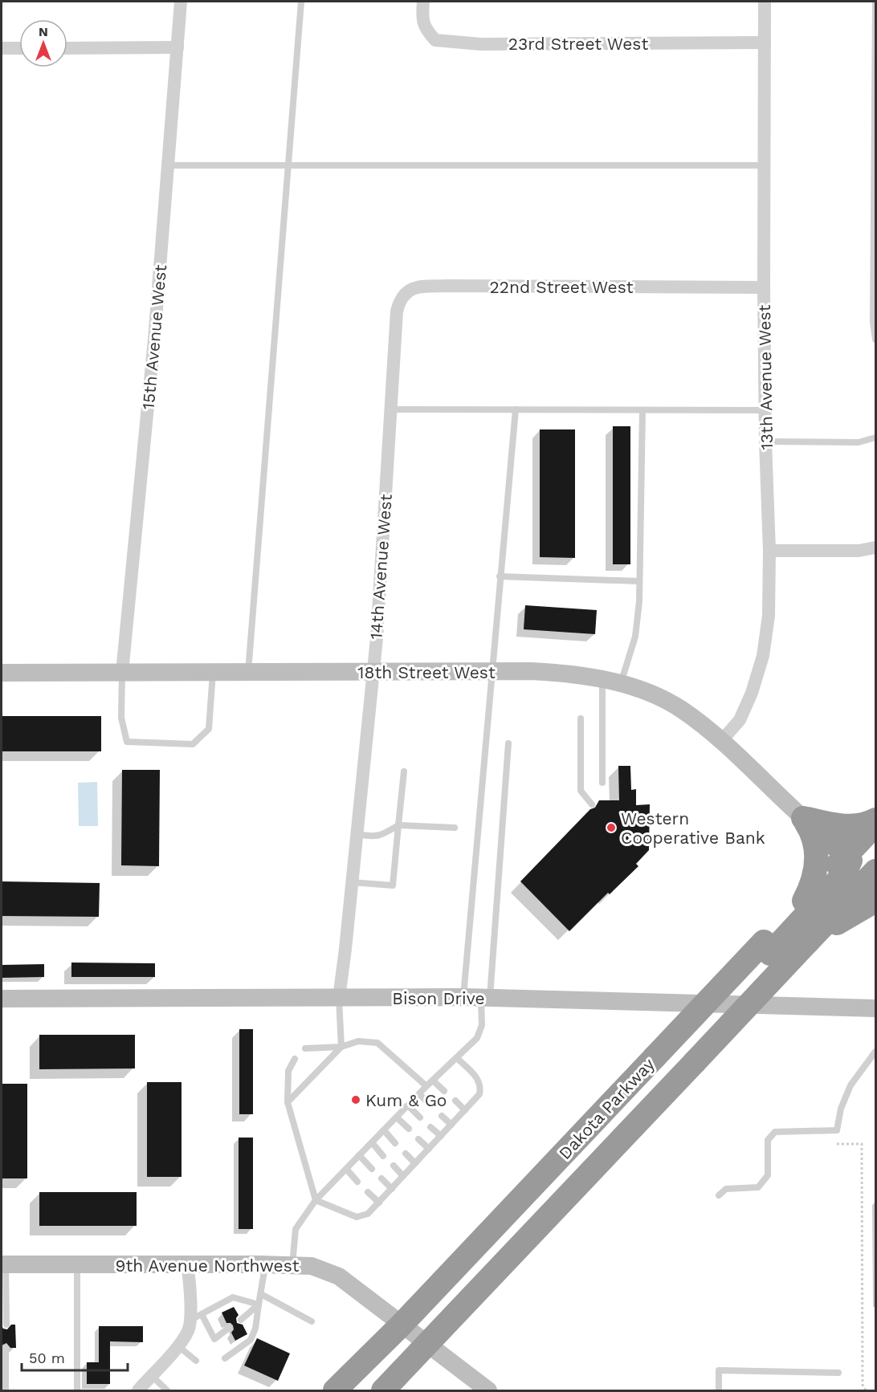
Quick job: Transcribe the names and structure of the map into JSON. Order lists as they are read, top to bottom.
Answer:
{
  "streets": {
    "highway": ["Dakota Parkway"],
    "street": [
      "23rd Street West",
      "22nd Street West",
      "15th Avenue West",
      "13th Avenue West",
      "14th Avenue West",
      "18th Street West",
      "Bison Drive",
      "9th Avenue Northwest"
    ]
  },
  "crossings": [
    ["23rd Street West", "13th Avenue West"],
    ["22nd Street West", "13th Avenue West"],
    ["22nd Street West", "14th Avenue West"],
    ["15th Avenue West", "18th Street West"],
    ["13th Avenue West", "18th Street West"],
    ["14th Avenue West", "18th Street West"],
    ["14th Avenue West", "Bison Drive"],
    ["Dakota Parkway", "9th Avenue Northwest"]
  ],
  "places": ["Western Cooperative Bank", "Kum & Go"],
  "scale_bar": "50 m",
  "north": "top"
}
